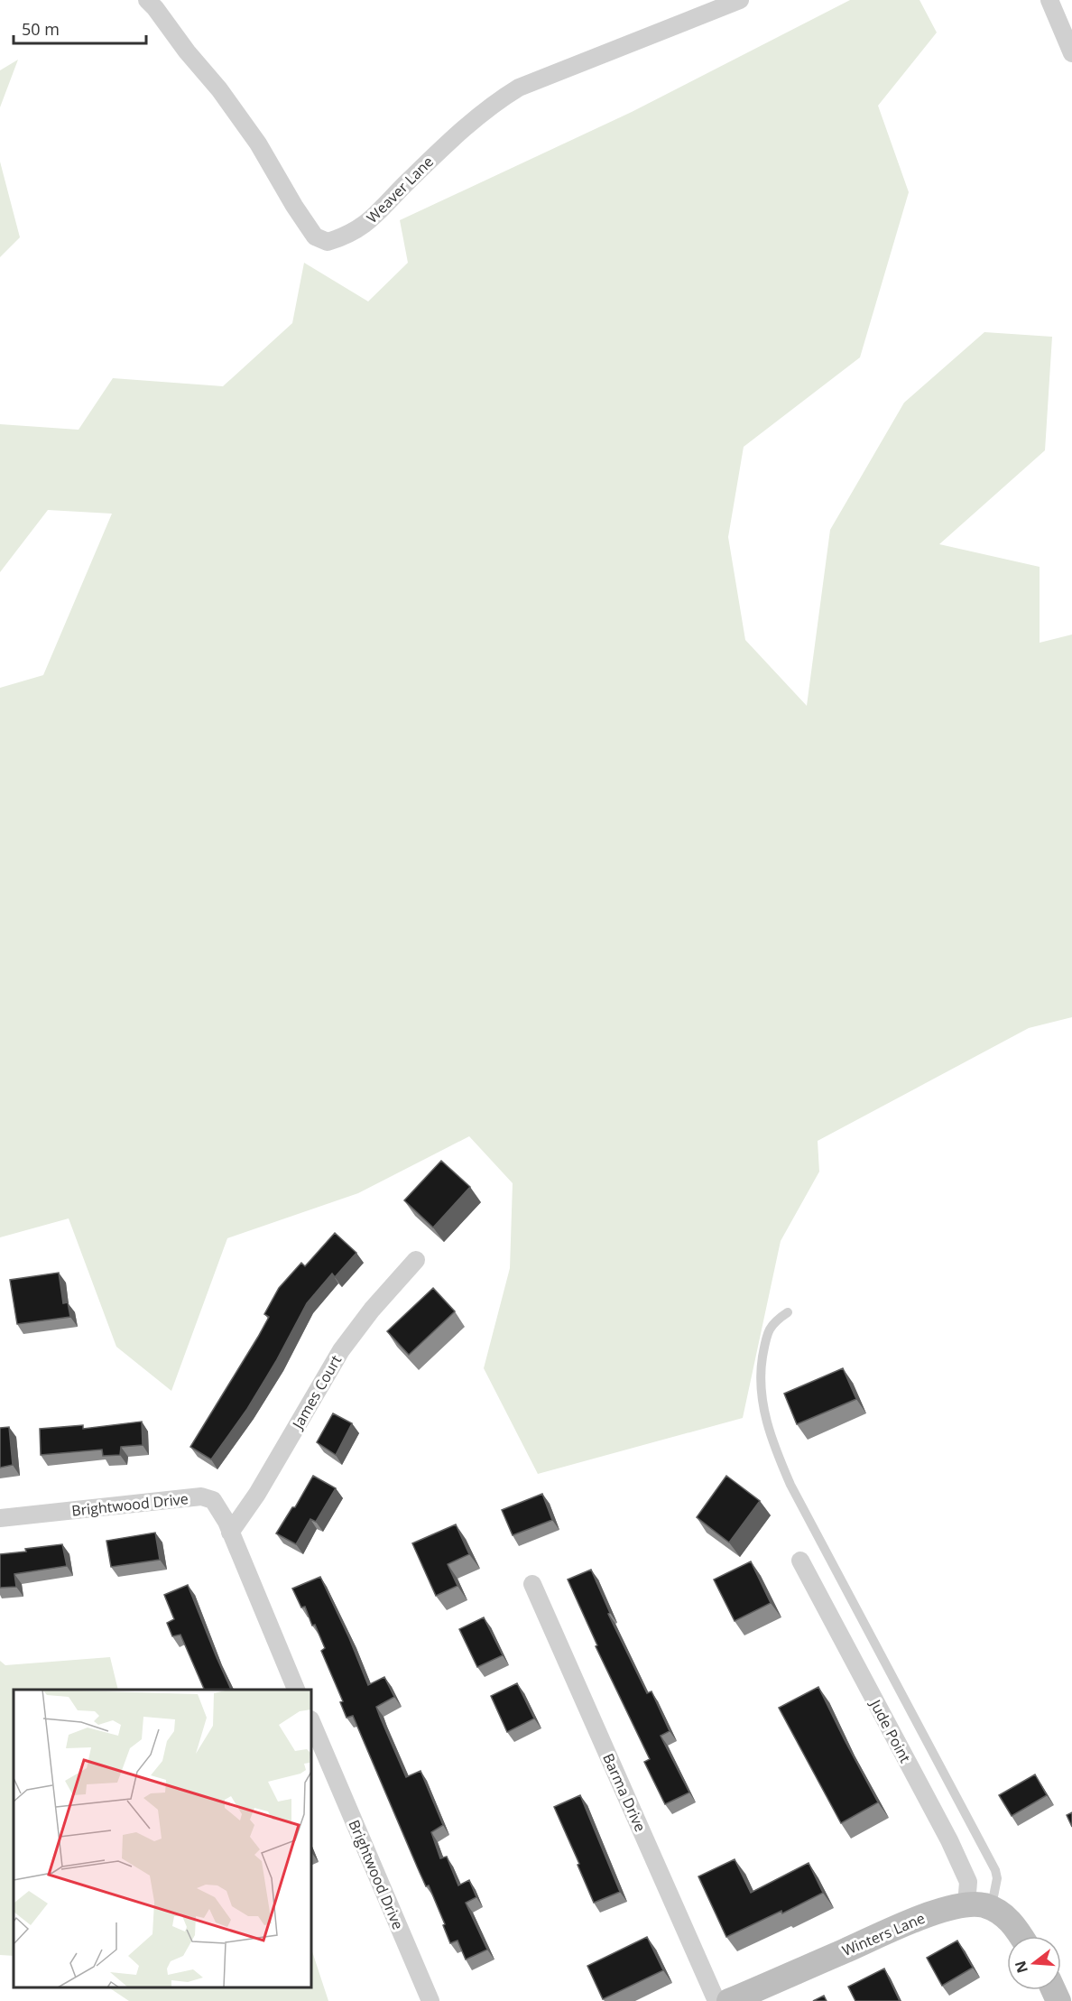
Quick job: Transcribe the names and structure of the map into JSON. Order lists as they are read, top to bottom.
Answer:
{
  "streets": {
    "street": [
      "Weaver Lane",
      "James Court",
      "Brightwood Drive",
      "Jude Point",
      "Barma Drive",
      "Winters Lane"
    ]
  },
  "crossings": [
    ["James Court", "Brightwood Drive"],
    ["Jude Point", "Winters Lane"]
  ],
  "scale_bar": "50 m",
  "north": "left"
}
